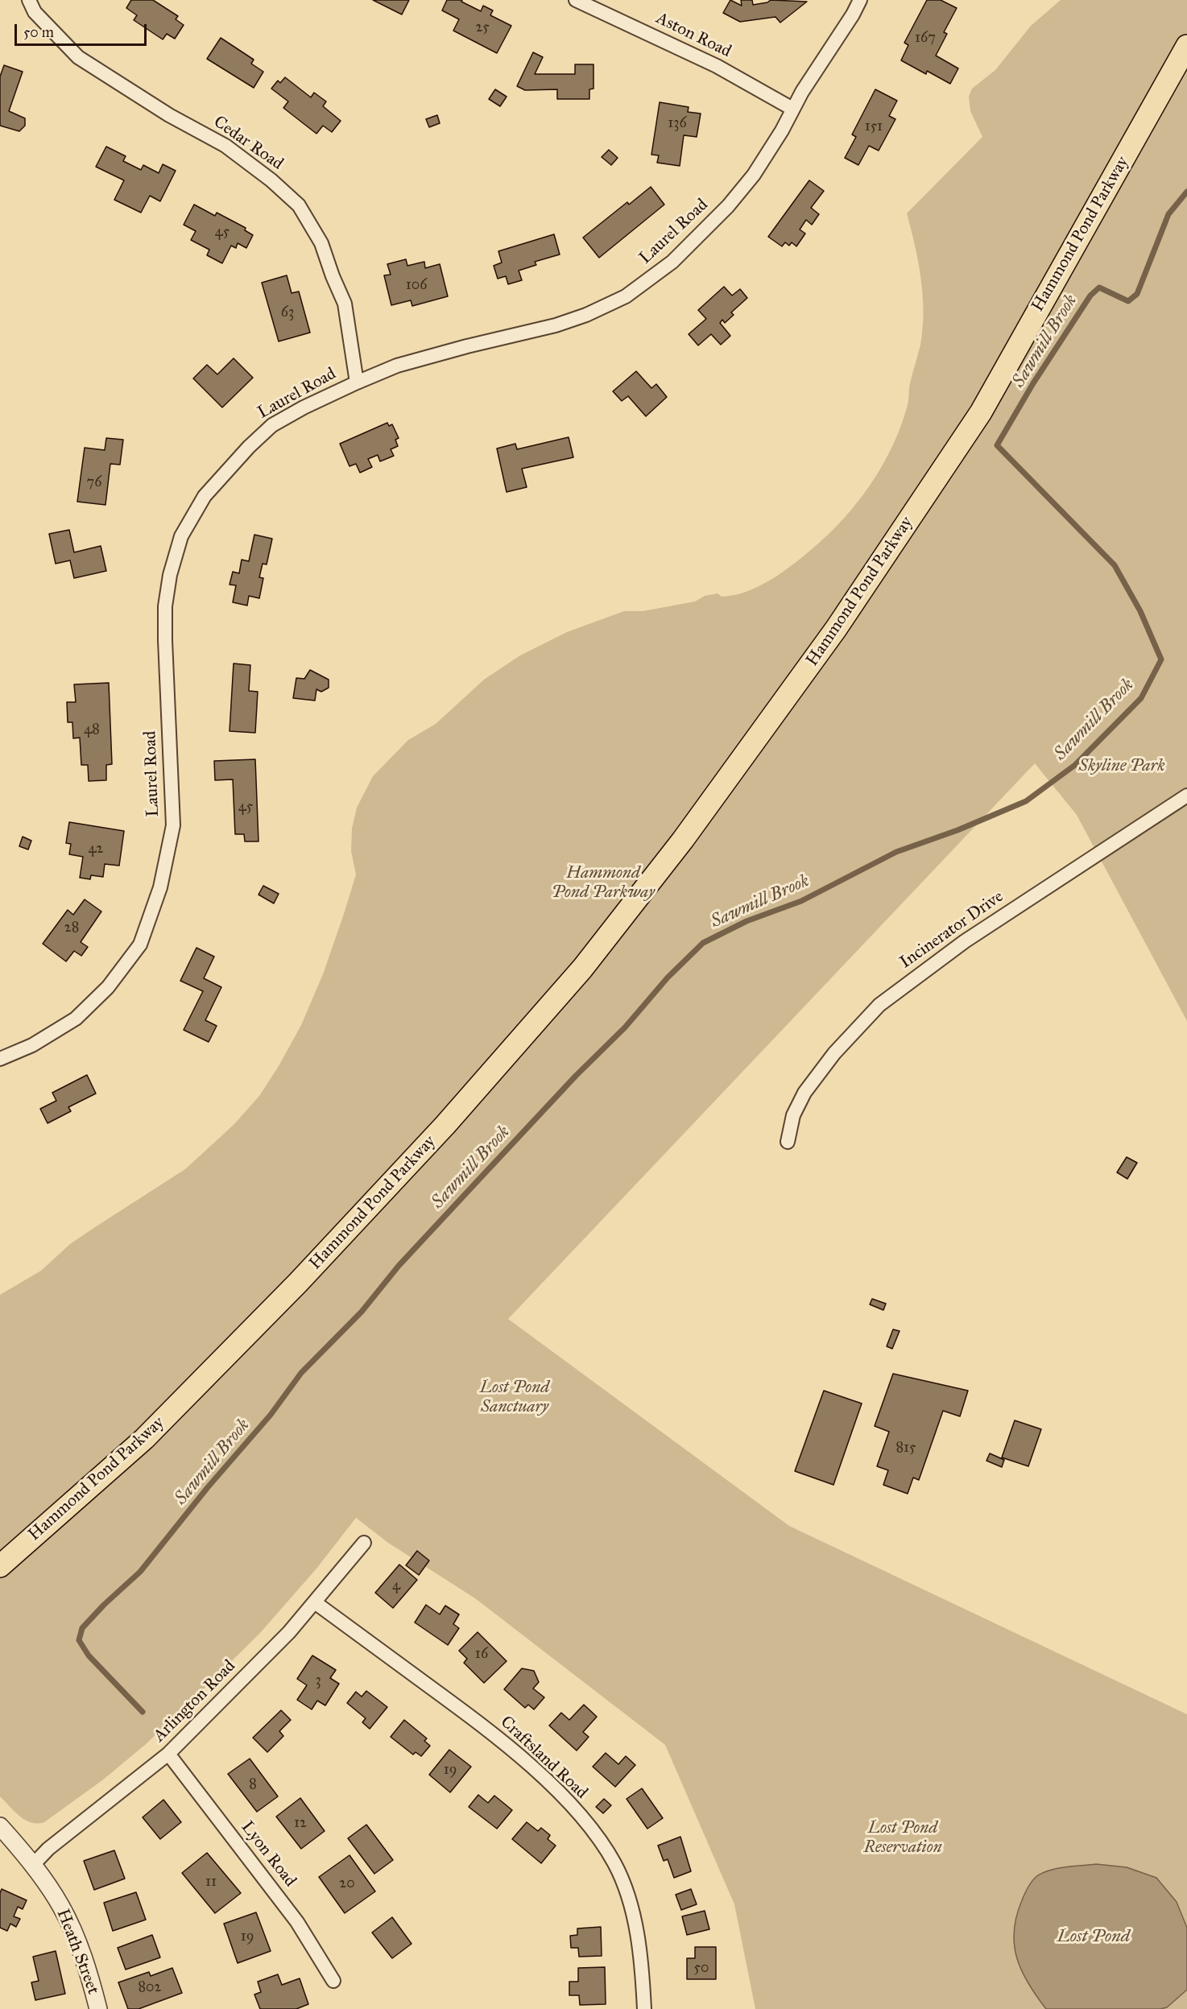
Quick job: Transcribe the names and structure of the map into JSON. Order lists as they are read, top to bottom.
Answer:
{
  "streets": {
    "main road": ["Hammond Pond Parkway"],
    "street": [
      "Aston Road",
      "Cedar Road",
      "Laurel Road",
      "Incinerator Drive",
      "Arlington Road",
      "Craftsland Road",
      "Lyon Road",
      "Heath Street"
    ]
  },
  "crossings": [
    ["Aston Road", "Laurel Road"],
    ["Cedar Road", "Laurel Road"],
    ["Arlington Road", "Craftsland Road"],
    ["Arlington Road", "Lyon Road"],
    ["Arlington Road", "Heath Street"]
  ],
  "water": ["Sawmill Brook", "Lost Pond"],
  "parks": [
    "Skyline Park",
    "Hammond Pond Parkway",
    "Lost Pond Sanctuary",
    "Lost Pond Reservation"
  ],
  "house_numbers": [
    "25",
    "167",
    "136",
    "151",
    "45",
    "106",
    "63",
    "76",
    "48",
    "45",
    "42",
    "28",
    "815",
    "4",
    "16",
    "3",
    "19",
    "8",
    "12",
    "11",
    "20",
    "19",
    "50",
    "802"
  ],
  "scale_bar": "50 m"
}
